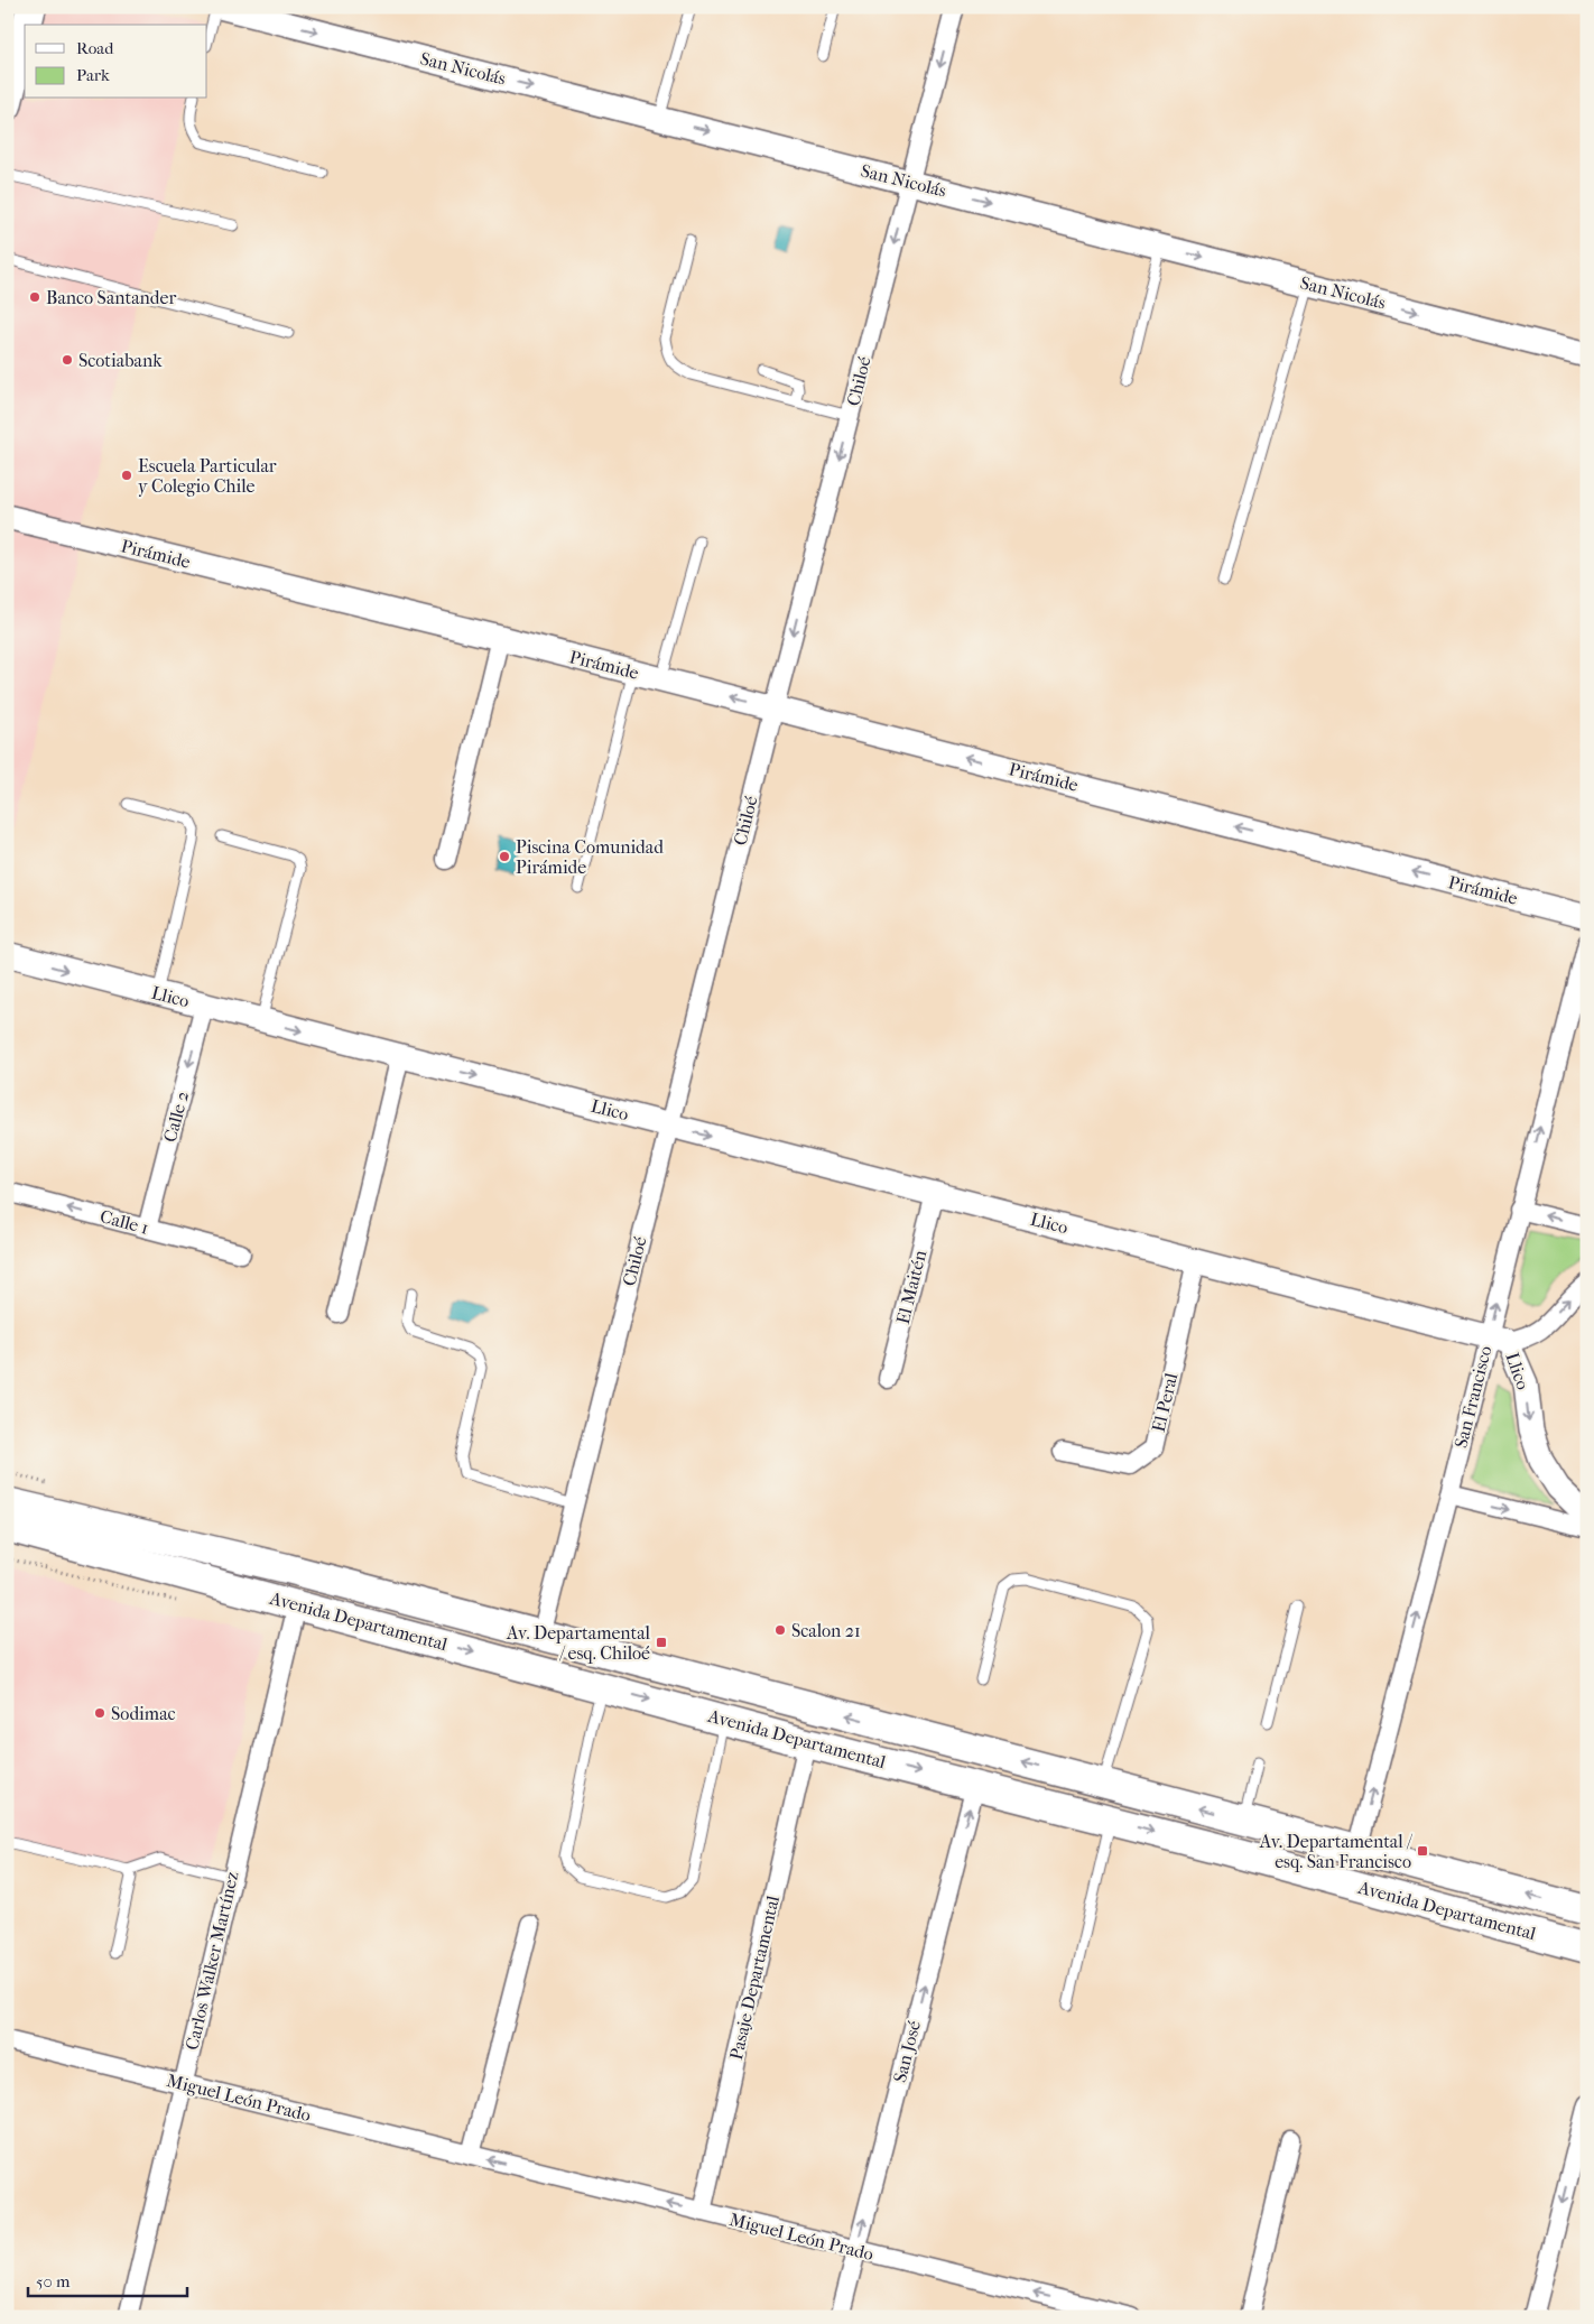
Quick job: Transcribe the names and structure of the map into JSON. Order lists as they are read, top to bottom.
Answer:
{
  "streets": {
    "main road": ["Avenida Departamental"],
    "street": [
      "San Nicolás",
      "Chiloé",
      "Pirámide",
      "Llico",
      "Calle 2",
      "Calle 1",
      "El Maitén",
      "San Francisco",
      "El Peral",
      "Carlos Walker Martínez",
      "Pasaje Departamental",
      "San José",
      "Miguel León Prado"
    ]
  },
  "crossings": [
    ["San Nicolás", "Chiloé"],
    ["Chiloé", "Pirámide"],
    ["Chiloé", "Llico"],
    ["Chiloé", "Avenida Departamental"],
    ["Llico", "Calle 2"],
    ["Llico", "El Maitén"],
    ["Llico", "San Francisco"],
    ["Llico", "El Peral"],
    ["Calle 2", "Calle 1"],
    ["San Francisco", "Avenida Departamental"],
    ["Avenida Departamental", "Carlos Walker Martínez"],
    ["Avenida Departamental", "Pasaje Departamental"],
    ["Avenida Departamental", "San José"],
    ["Carlos Walker Martínez", "Miguel León Prado"],
    ["Pasaje Departamental", "Miguel León Prado"],
    ["San José", "Miguel León Prado"]
  ],
  "one_way": [
    "San Nicolás",
    "Chiloé",
    "Pirámide",
    "Llico",
    "Calle 2",
    "Calle 1",
    "San Francisco",
    "San José",
    "Miguel León Prado"
  ],
  "places": {
    "other": [
      "Banco Santander",
      "Scotiabank",
      "Escuela Particular y Colegio Chile",
      "Piscina Comunidad Pirámide",
      "Scalon 21",
      "Sodimac"
    ],
    "transit": ["Av. Departamental / esq. Chiloé", "Av. Departamental / esq. San Francisco"]
  },
  "legend": ["Road", "Park"],
  "scale_bar": "50 m"
}
